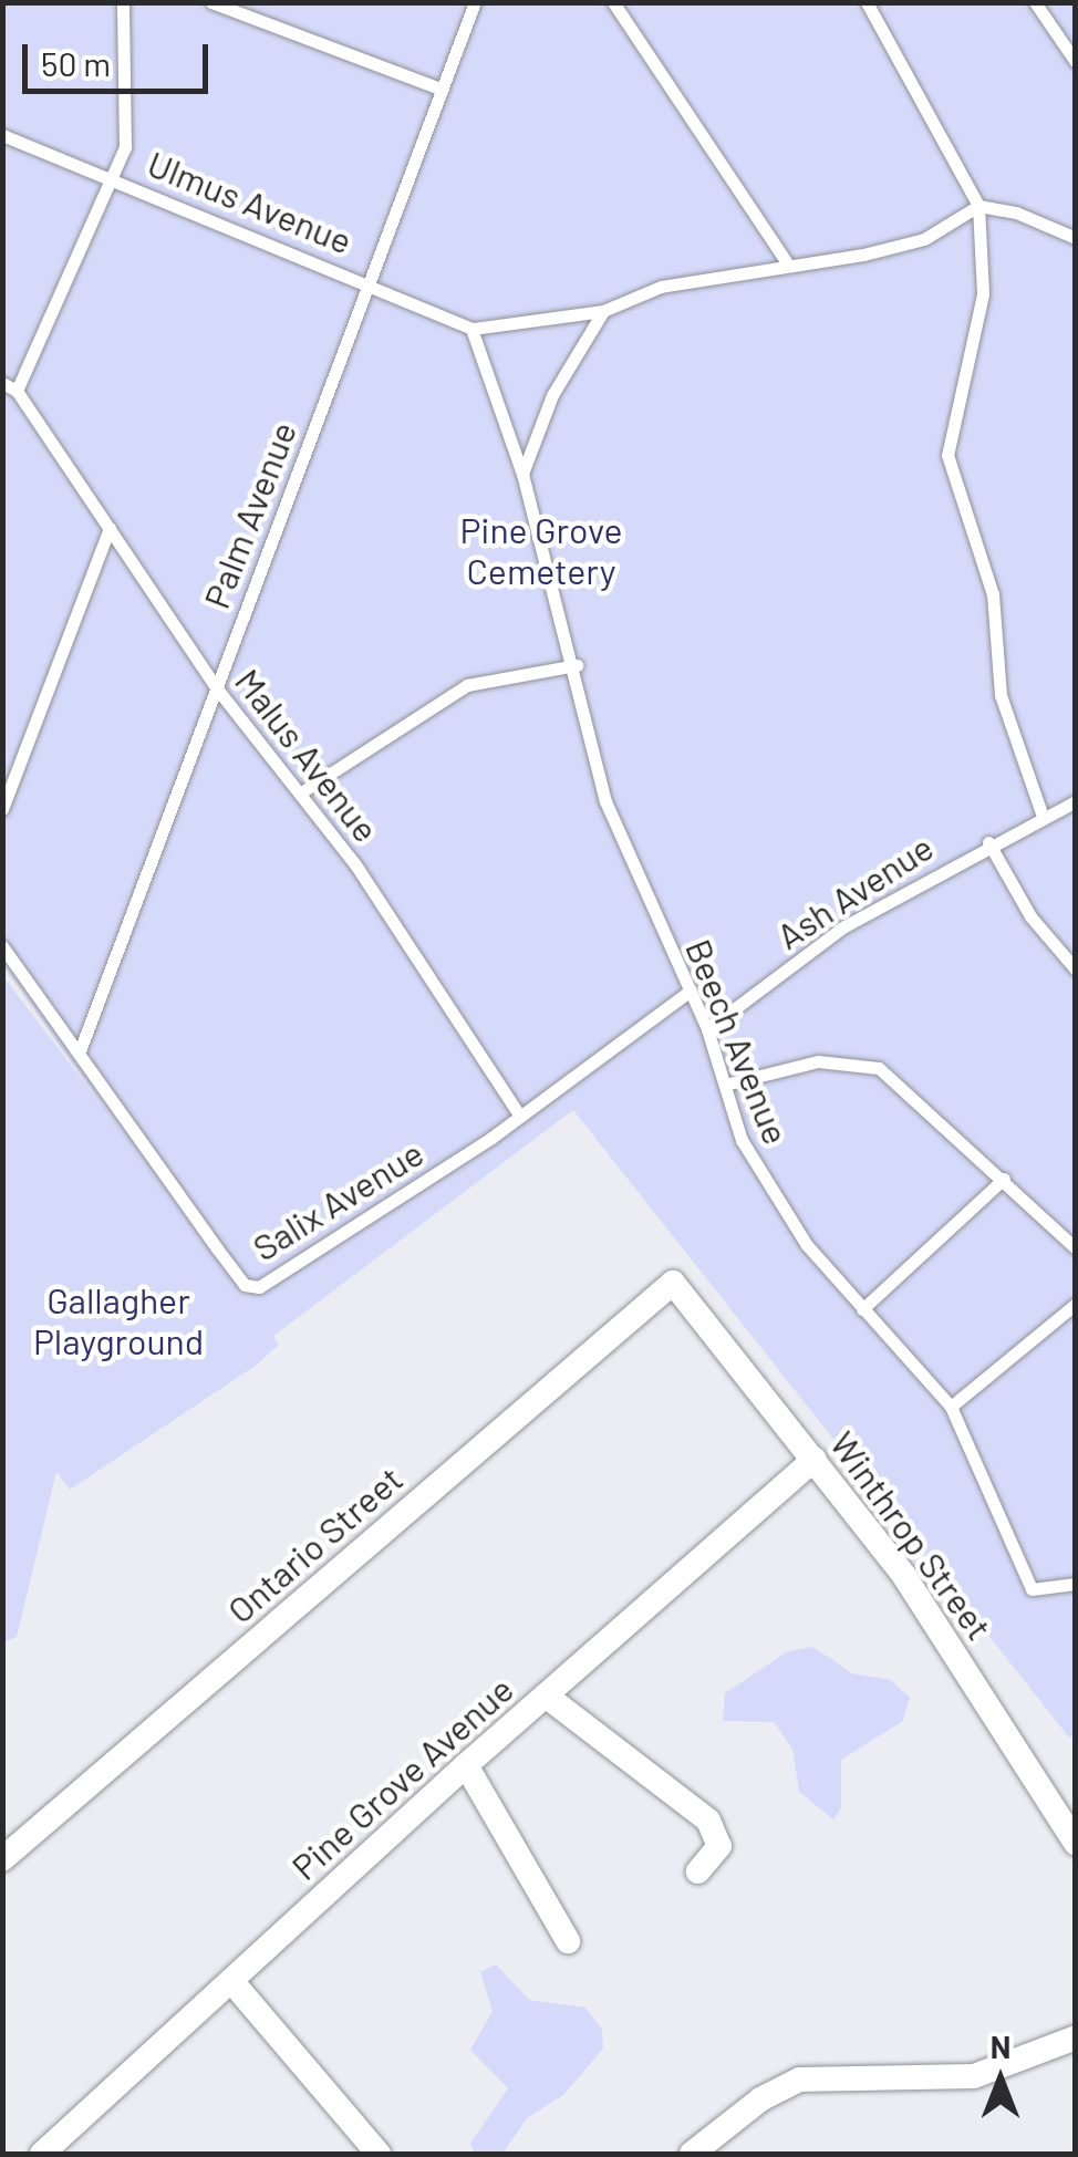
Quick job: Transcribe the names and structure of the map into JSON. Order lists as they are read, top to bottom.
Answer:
{
  "streets": {
    "street": ["Winthrop Street", "Ontario Street", "Pine Grove Avenue"],
    "lane": [
      "Ulmus Avenue",
      "Palm Avenue",
      "Malus Avenue",
      "Ash Avenue",
      "Beech Avenue",
      "Salix Avenue"
    ]
  },
  "crossings": [
    ["Ulmus Avenue", "Palm Avenue"],
    ["Ulmus Avenue", "Beech Avenue"],
    ["Palm Avenue", "Malus Avenue"],
    ["Palm Avenue", "Salix Avenue"],
    ["Malus Avenue", "Salix Avenue"],
    ["Ash Avenue", "Beech Avenue"],
    ["Beech Avenue", "Salix Avenue"],
    ["Winthrop Street", "Ontario Street"],
    ["Winthrop Street", "Pine Grove Avenue"]
  ],
  "parks": ["Pine Grove Cemetery", "Gallagher Playground"],
  "scale_bar": "50 m",
  "north": "top"
}
